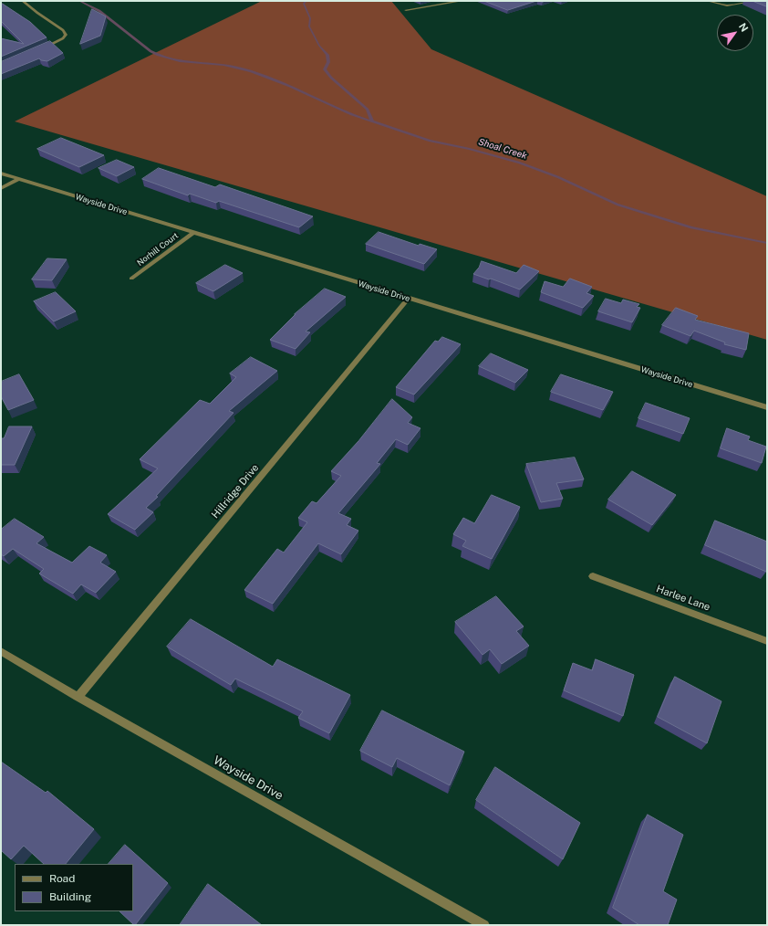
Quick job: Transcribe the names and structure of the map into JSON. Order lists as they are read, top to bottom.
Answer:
{
  "streets": {
    "street": [
      "Wayside Drive",
      "Norhill Court",
      "Hillridge Drive",
      "Harlee Lane"
    ]
  },
  "crossings": [
    ["Wayside Drive", "Norhill Court"],
    ["Wayside Drive", "Hillridge Drive"]
  ],
  "water": ["Shoal Creek"],
  "legend": ["Road", "Building"],
  "north": "top right"
}
